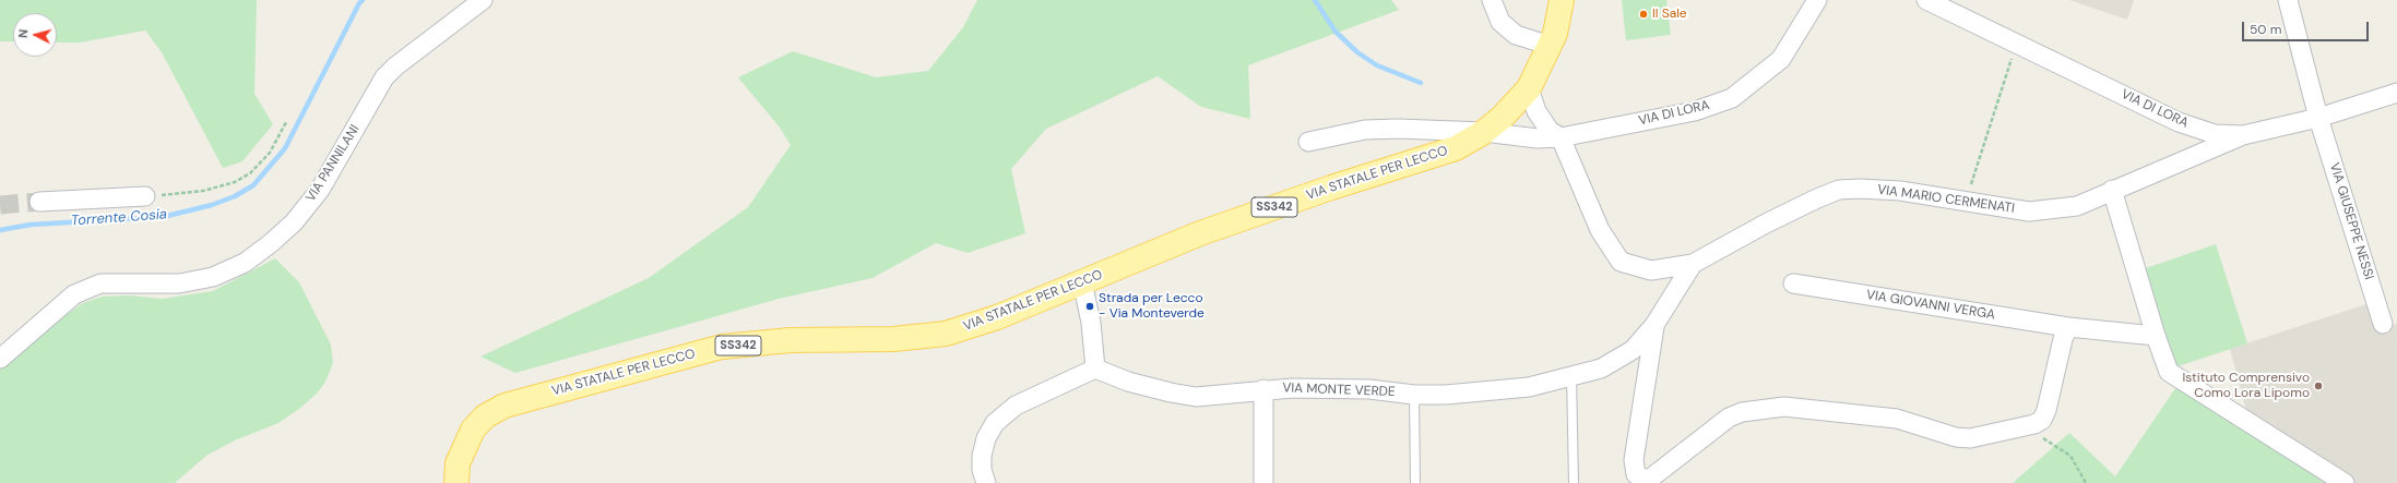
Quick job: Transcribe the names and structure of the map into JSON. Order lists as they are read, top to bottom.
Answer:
{
  "streets": {
    "main road": ["VIA STATALE PER LECCO", "SS342"],
    "street": [
      "VIA DI LORA",
      "VIA PANNILANI",
      "VIA MARIO CERMENATI",
      "VIA GIUSEPPE NESSI",
      "VIA GIOVANNI VERGA",
      "VIA MONTE VERDE"
    ]
  },
  "crossings": [
    ["VIA DI LORA", "VIA STATALE PER LECCO"],
    ["VIA DI LORA", "VIA MARIO CERMENATI"],
    ["VIA DI LORA", "VIA GIUSEPPE NESSI"],
    ["VIA MARIO CERMENATI", "VIA MONTE VERDE"]
  ],
  "water": ["Torrente Cosia"],
  "places": ["Il Sale", "Strada per Lecco - Via Monteverde", "Istituto Comprensivo Como Lora Lipomo"],
  "scale_bar": "50 m",
  "north": "left"
}
